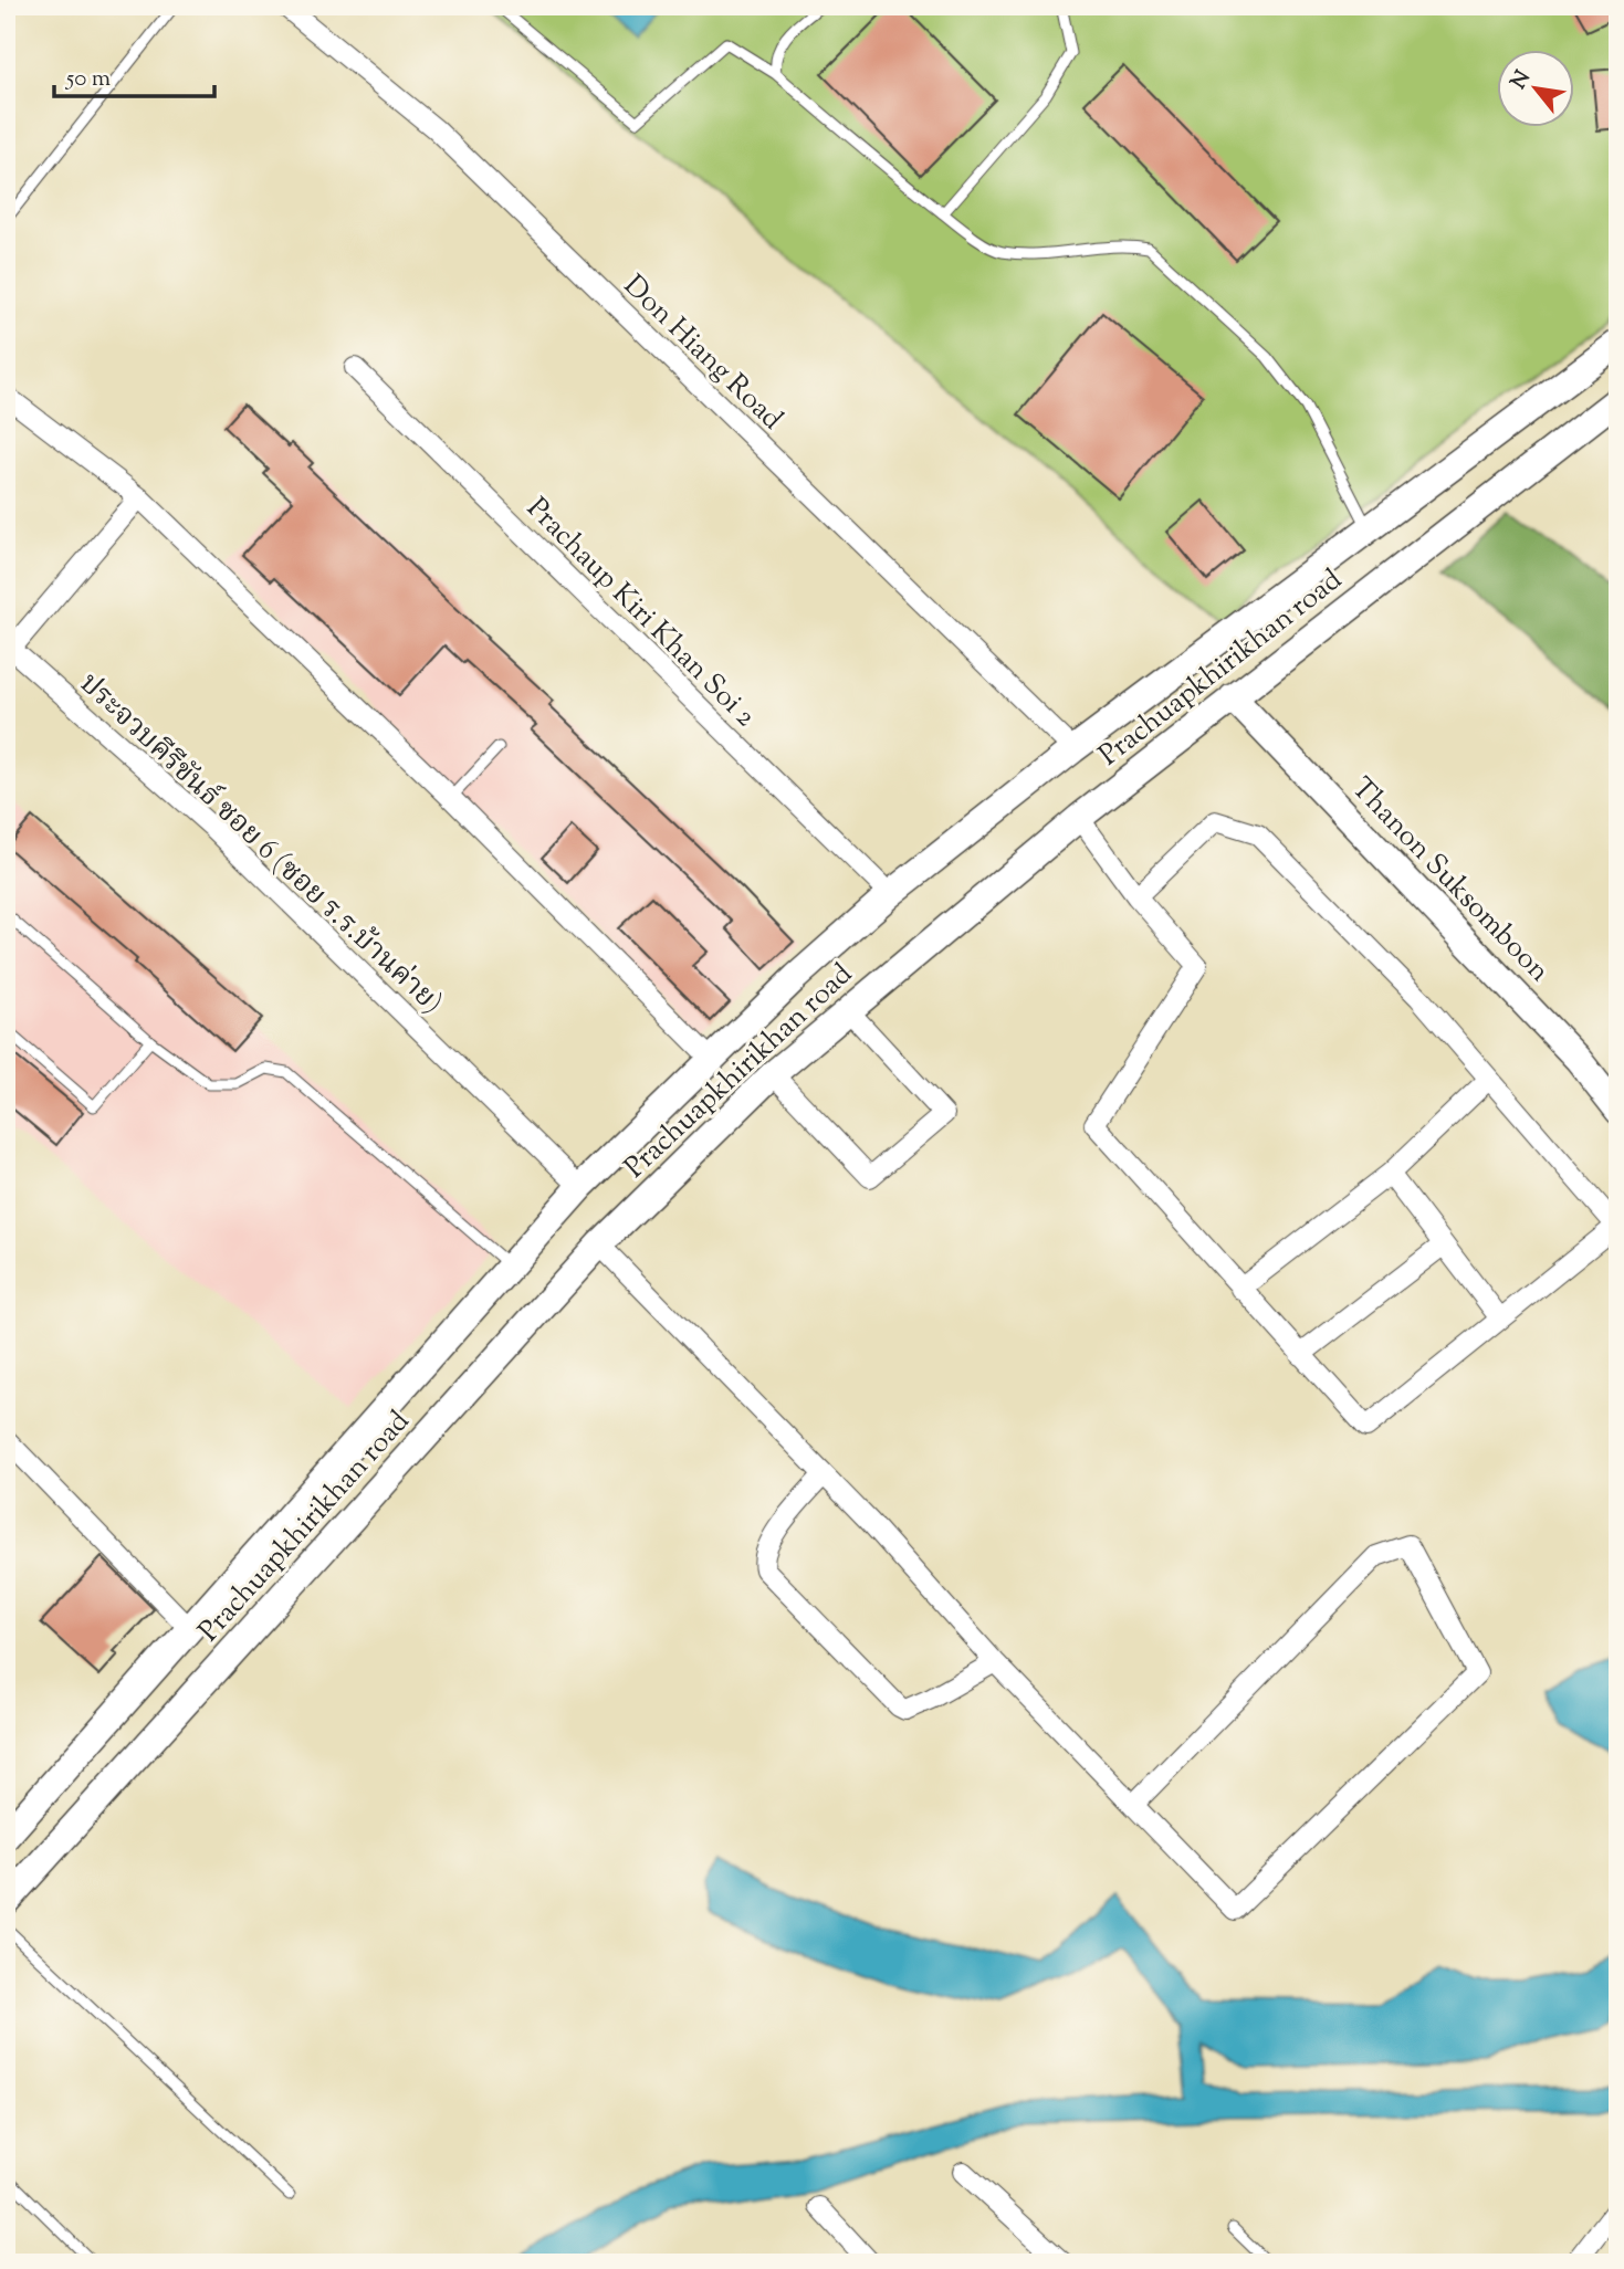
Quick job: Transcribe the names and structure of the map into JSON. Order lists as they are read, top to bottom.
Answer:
{
  "streets": {
    "main road": ["Prachuapkhirikhan road", "Thanon Suksomboon"],
    "street": ["Don Hiang Road", "Prachaup Kiri Khan Soi 2", "ประจวบคีรีขันธ์ ซอย 6 (ซอย ร.ร.บ้านค่าย)"]
  },
  "crossings": [
    ["Don Hiang Road", "Prachuapkhirikhan road"],
    ["Prachaup Kiri Khan Soi 2", "Prachuapkhirikhan road"],
    ["Prachuapkhirikhan road", "ประจวบคีรีขันธ์ ซอย 6 (ซอย ร.ร.บ้านค่าย)"],
    ["Prachuapkhirikhan road", "Thanon Suksomboon"]
  ],
  "scale_bar": "50 m",
  "north": "top left"
}
